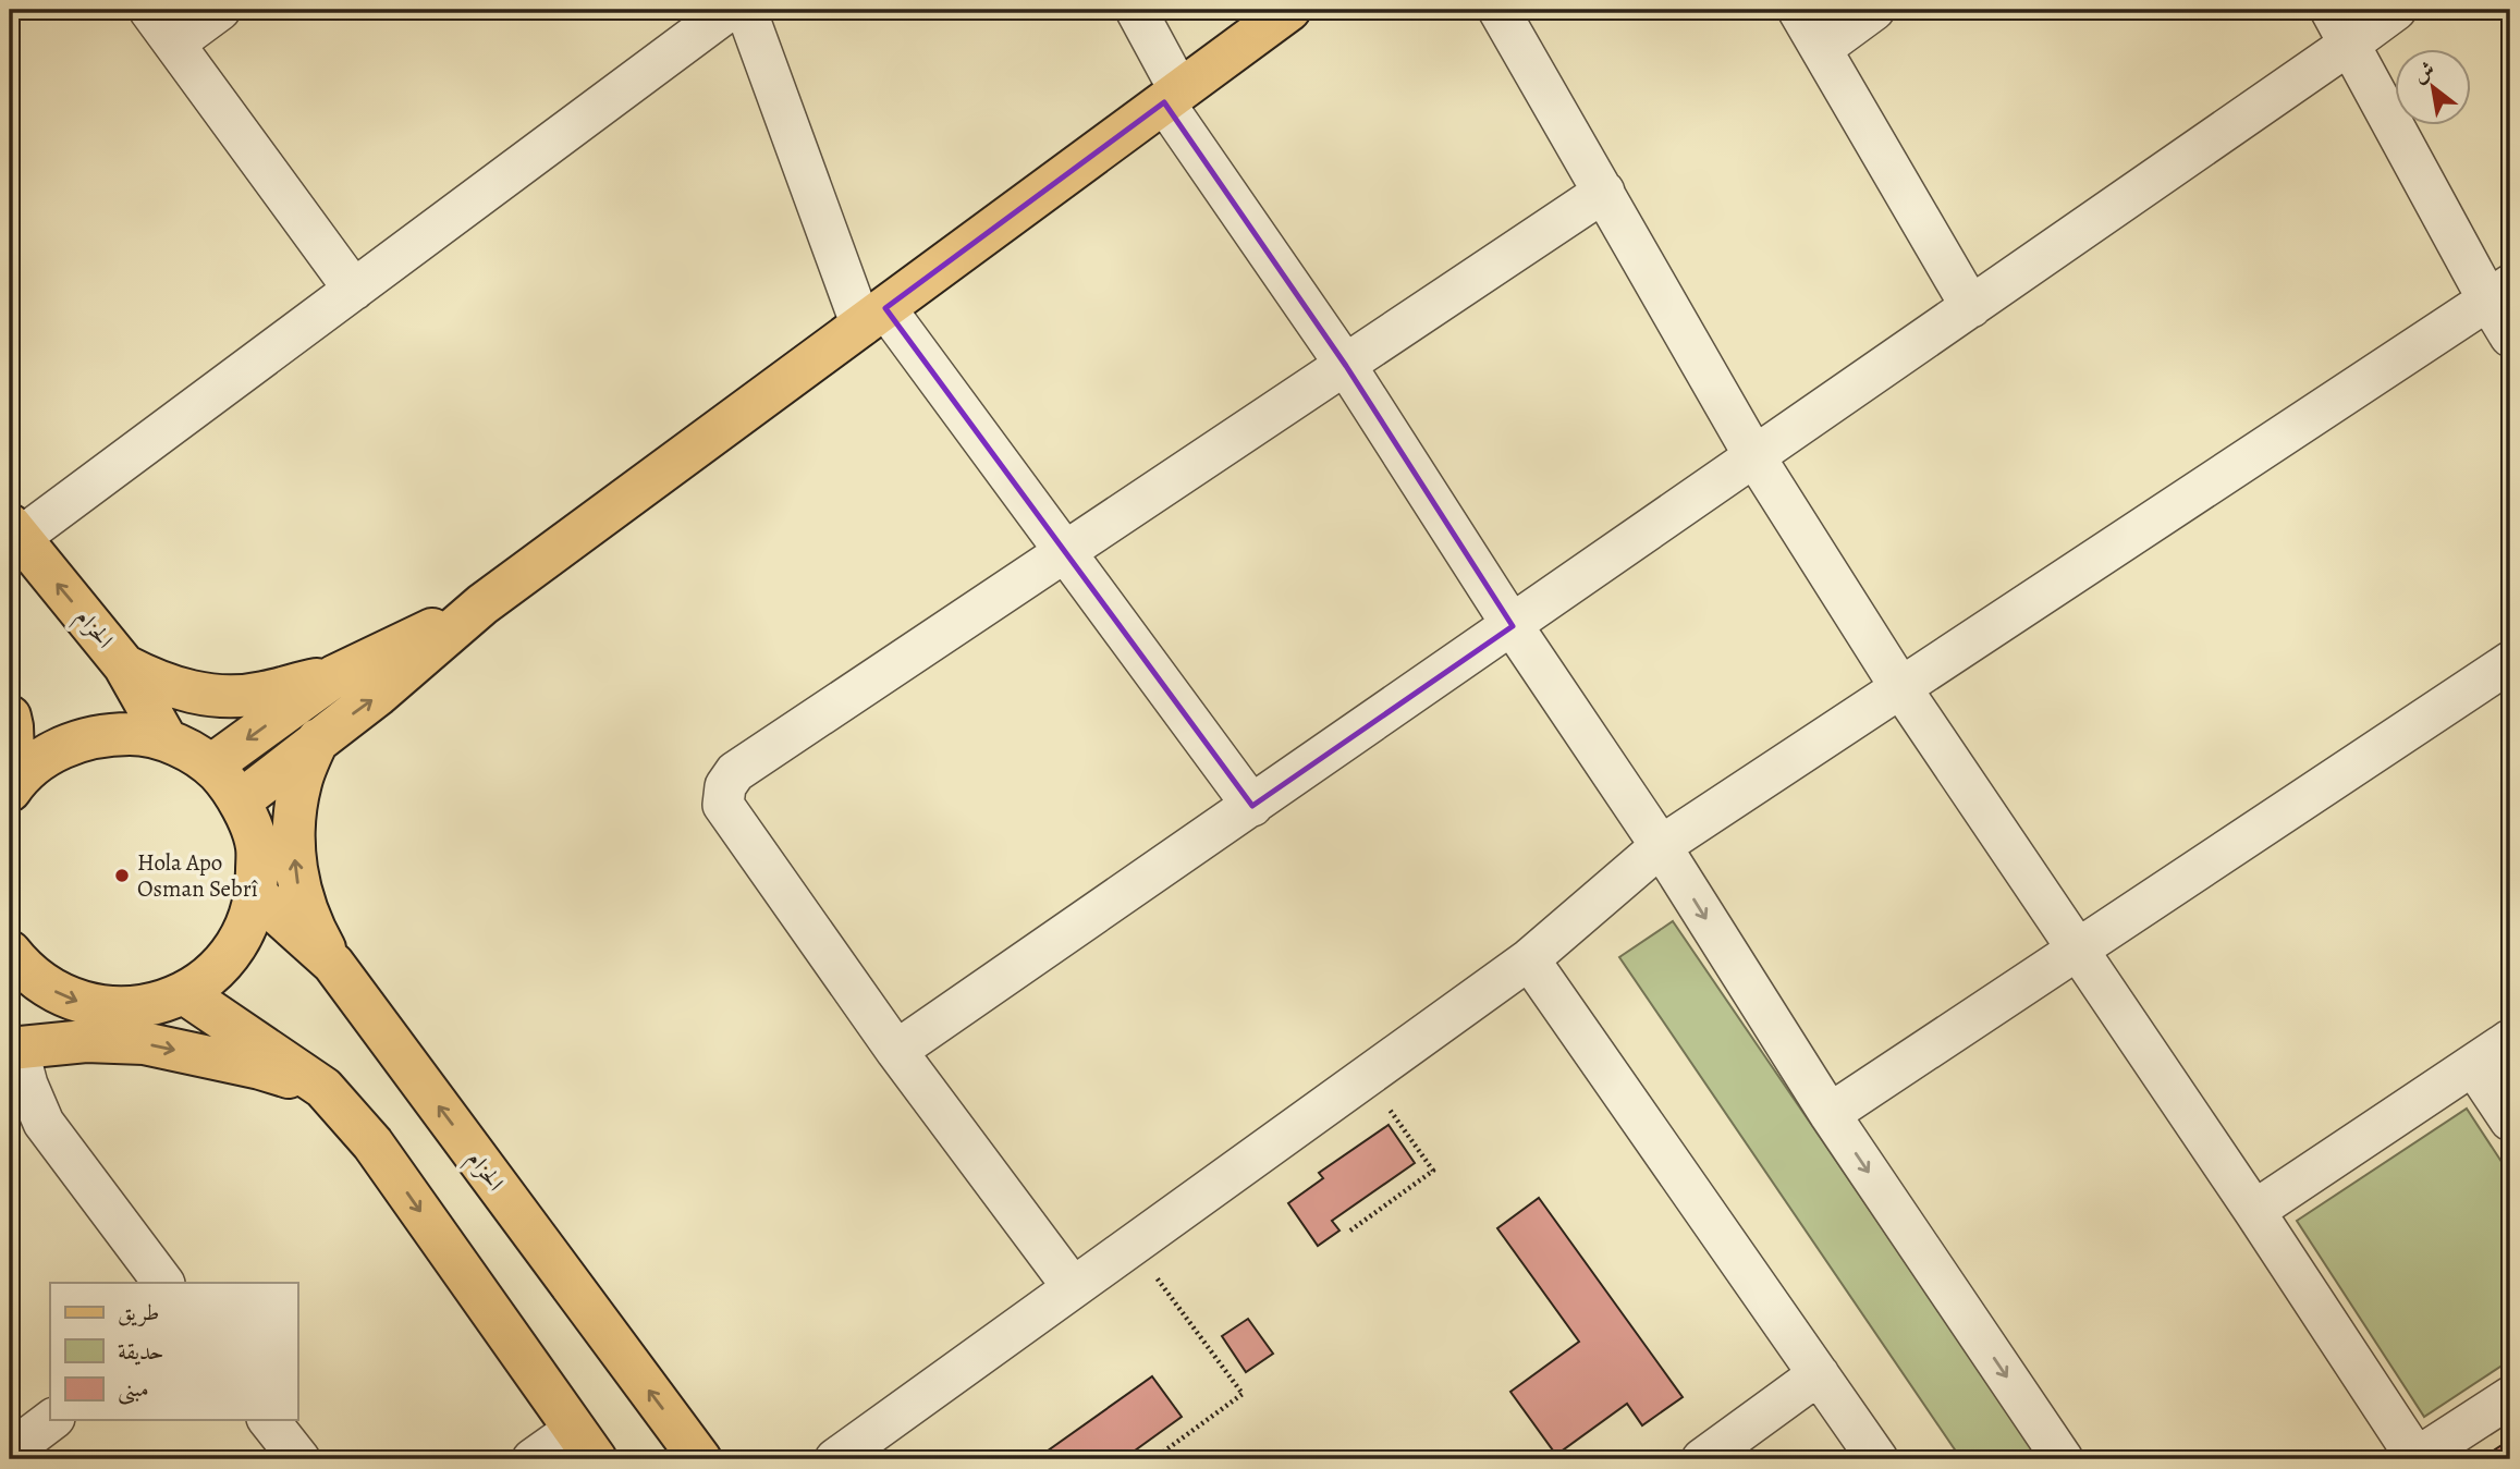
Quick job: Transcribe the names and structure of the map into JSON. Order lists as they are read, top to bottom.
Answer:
{
  "streets": {
    "main road": ["الحزام"]
  },
  "places": ["Hola Apo Osman Sebrî"],
  "legend": ["طريق", "حديقة", "مبنى"],
  "north": "top left"
}
